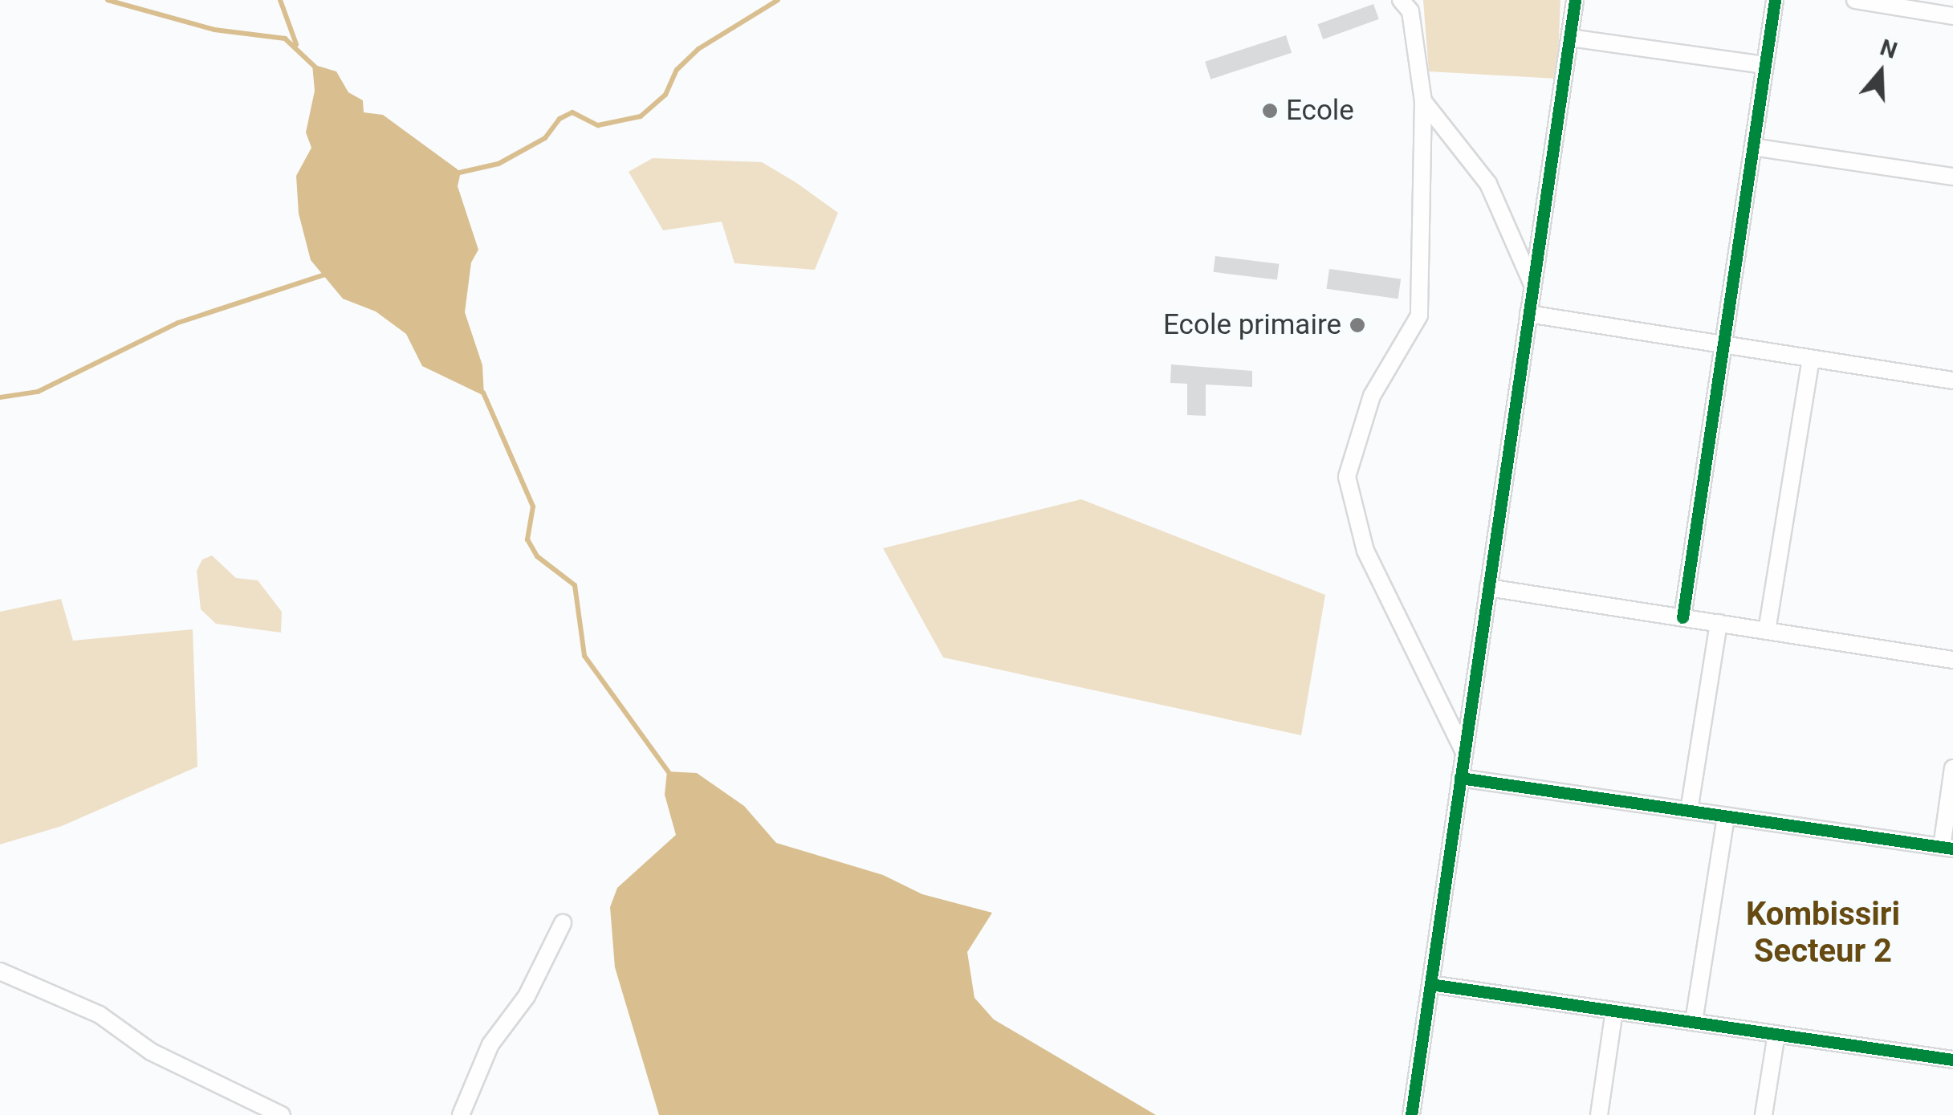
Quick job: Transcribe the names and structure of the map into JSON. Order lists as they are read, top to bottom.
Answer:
{
  "districts": ["Kombissiri Secteur 2"],
  "places": ["Ecole", "Ecole primaire"],
  "north": "top"
}
